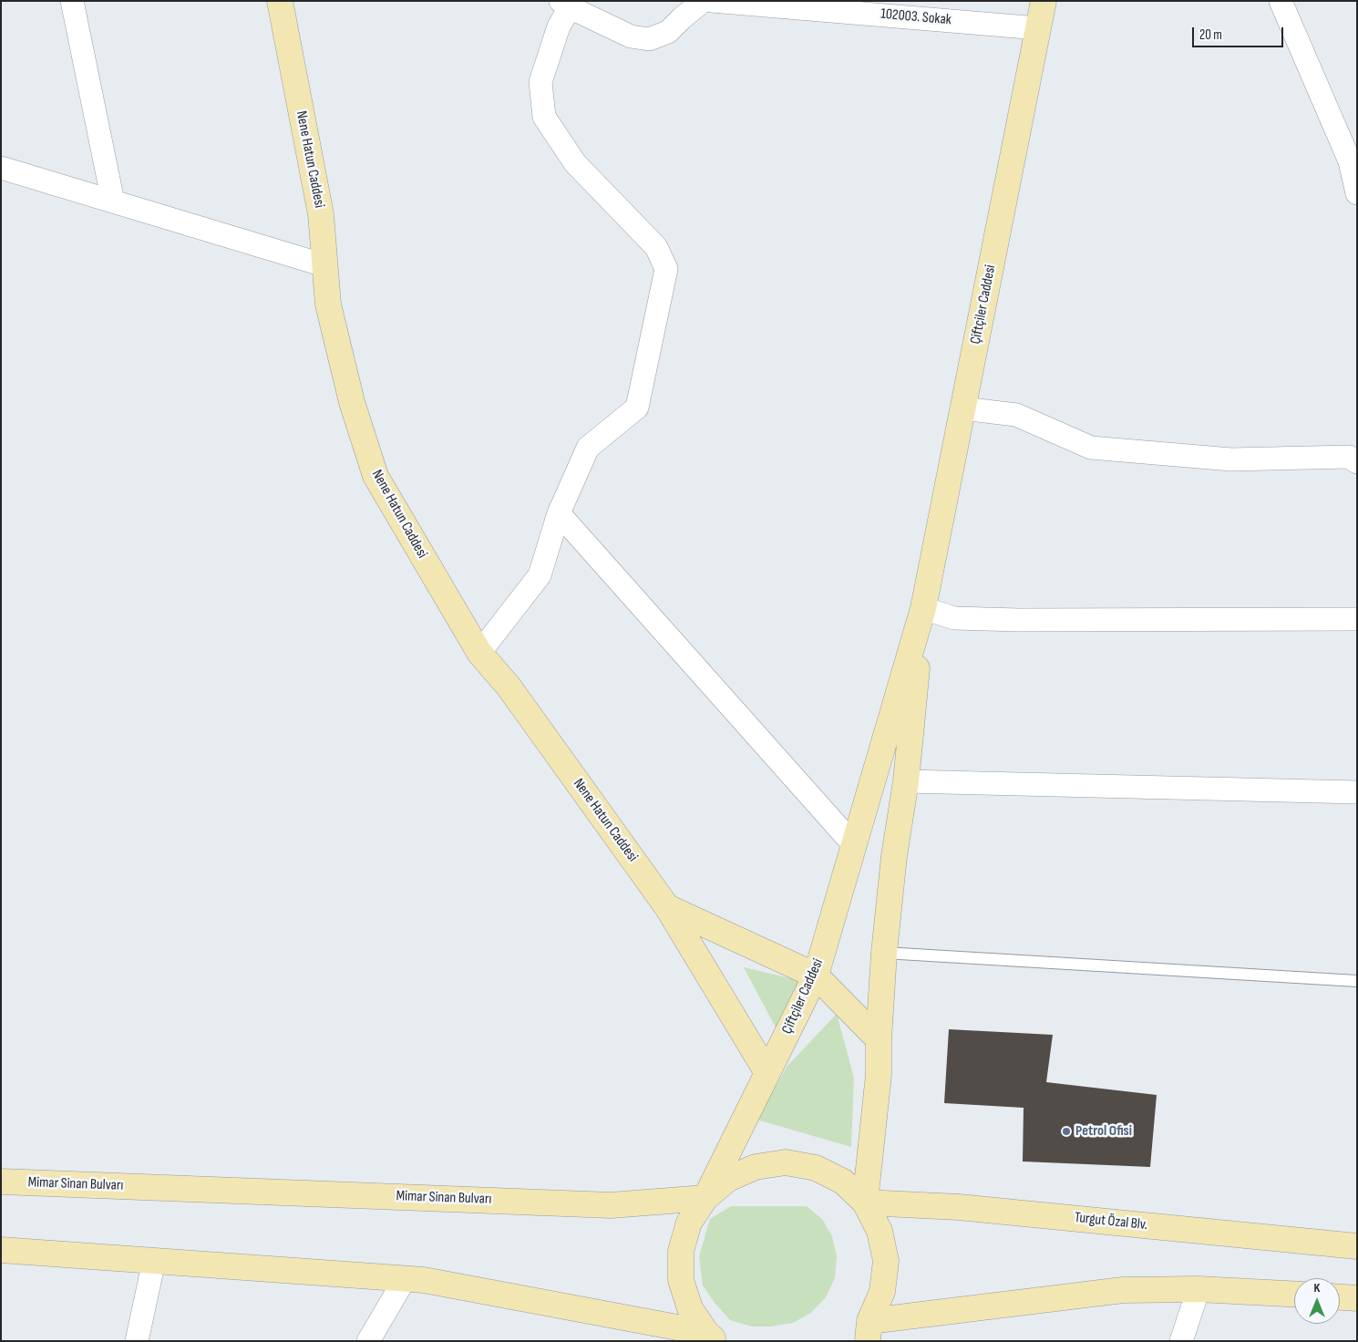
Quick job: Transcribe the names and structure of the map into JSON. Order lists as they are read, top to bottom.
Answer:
{
  "streets": {
    "street": [
      "102003. Sokak",
      "Nene Hatun Caddesi",
      "Çiftçiler Caddesi",
      "Mimar Sinan Bulvarı",
      "Turgut Özal Blv."
    ]
  },
  "crossings": [
    ["102003. Sokak", "Çiftçiler Caddesi"],
    ["Nene Hatun Caddesi", "Çiftçiler Caddesi"],
    ["Çiftçiler Caddesi", "Mimar Sinan Bulvarı"],
    ["Çiftçiler Caddesi", "Turgut Özal Blv."]
  ],
  "places": ["Petrol Ofisi"],
  "scale_bar": "20 m",
  "north": "top"
}
